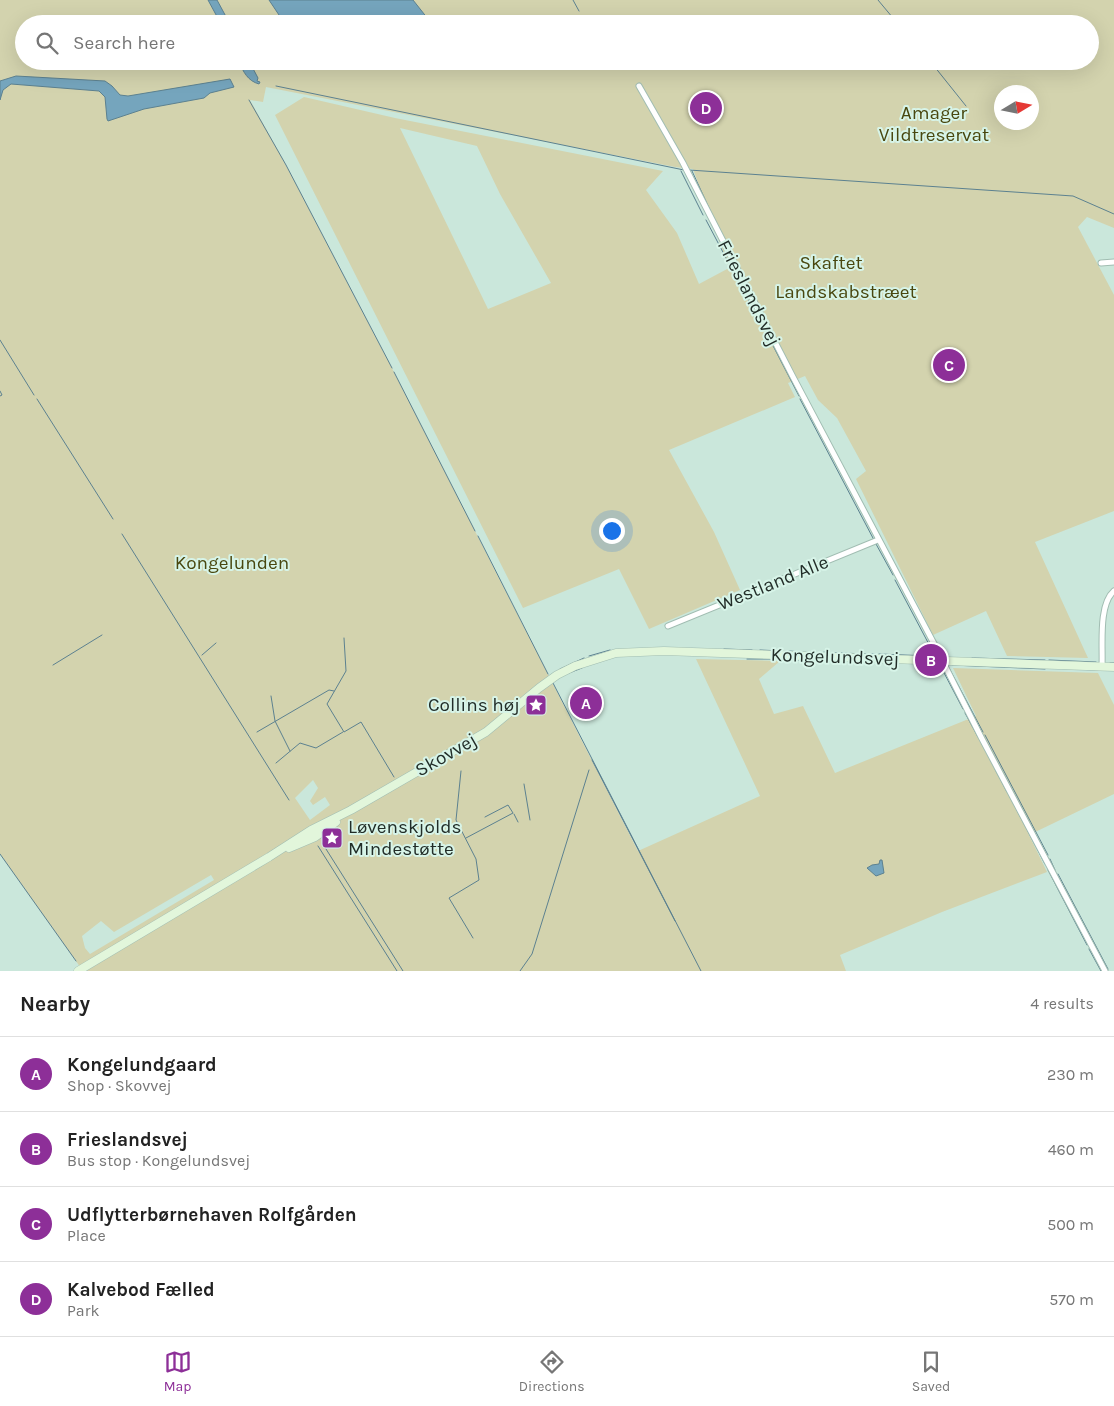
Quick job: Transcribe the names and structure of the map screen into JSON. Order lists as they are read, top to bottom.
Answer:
{
  "streets": {
    "street": [
      "Frieslandsvej",
      "Westland Alle",
      "Kongelundsvej",
      "Skovvej"
    ]
  },
  "crossings": [
    ["Frieslandsvej", "Westland Alle"],
    ["Frieslandsvej", "Kongelundsvej"],
    ["Kongelundsvej", "Skovvej"]
  ],
  "parks": [
    "Amager Vildtreservat",
    "Skaftet",
    "Landskabstræet",
    "Kongelunden"
  ],
  "places": {
    "place": ["Collins høj", "Løvenskjolds Mindestøtte"]
  },
  "north": "right",
  "page": {
    "search": "Search here",
    "pins": [
      "D",
      "C",
      "B",
      "A"
    ],
    "heading": ["Nearby", "4 results"],
    "list": [
      {
        "mark": "A",
        "name": "Kongelundgaard",
        "note": "Shop · Skovvej",
        "value": "230 m"
      },
      {
        "mark": "B",
        "name": "Frieslandsvej",
        "note": "Bus stop · Kongelundsvej",
        "value": "460 m"
      },
      {
        "mark": "C",
        "name": "Udflytterbørnehaven Rolfgården",
        "note": "Place",
        "value": "500 m"
      },
      {
        "mark": "D",
        "name": "Kalvebod Fælled",
        "note": "Park",
        "value": "570 m"
      }
    ],
    "nav": ["Map", "Directions", "Saved"]
  }
}
